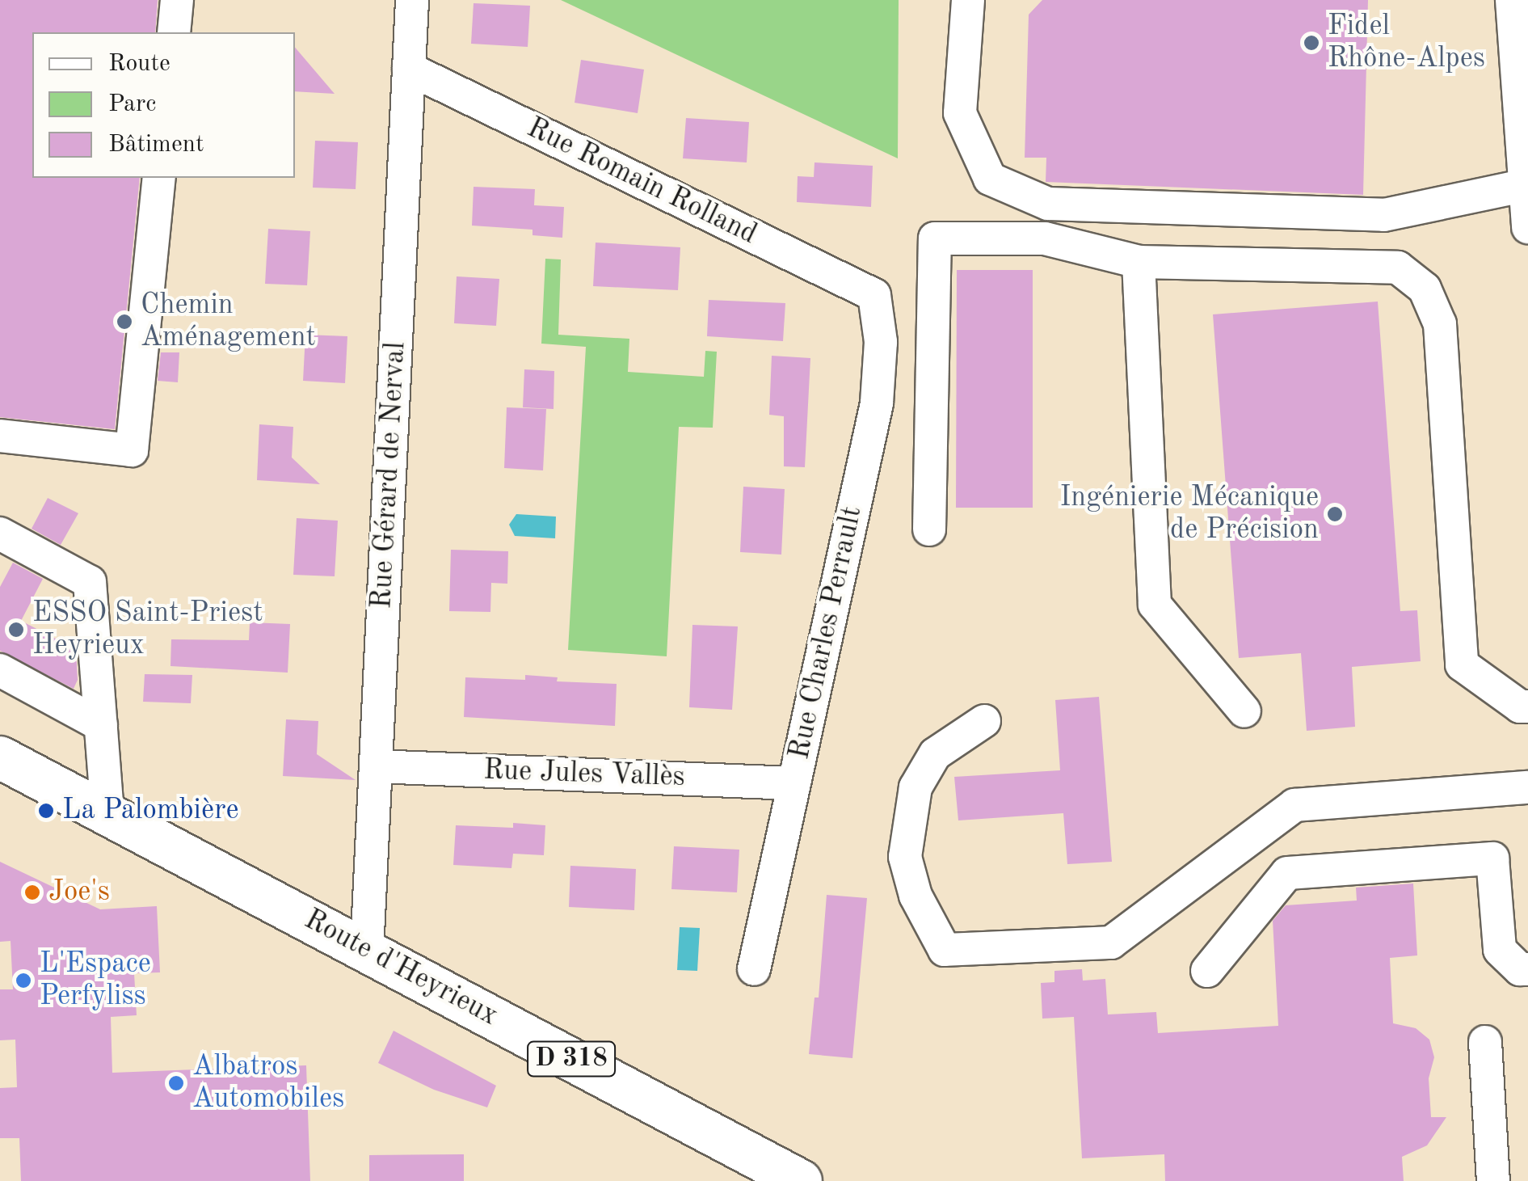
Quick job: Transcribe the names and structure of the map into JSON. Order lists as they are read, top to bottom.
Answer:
{
  "streets": {
    "main road": ["Route d'Heyrieux", "D 318"],
    "street": [
      "Rue Romain Rolland",
      "Rue Gérard de Nerval",
      "Rue Charles Perrault",
      "Rue Jules Vallès"
    ]
  },
  "crossings": [
    ["Rue Romain Rolland", "Rue Gérard de Nerval"],
    ["Rue Romain Rolland", "Rue Charles Perrault"],
    ["Rue Gérard de Nerval", "Rue Jules Vallès"],
    ["Rue Gérard de Nerval", "Route d'Heyrieux"],
    ["Rue Charles Perrault", "Rue Jules Vallès"]
  ],
  "places": [
    "Fidel Rhône-Alpes",
    "Chemin Aménagement",
    "Ingénierie Mécanique de Précision",
    "ESSO Saint-Priest Heyrieux",
    "La Palombière",
    "Joe's",
    "L'Espace Perfyliss",
    "Albatros Automobiles"
  ],
  "legend": ["Route", "Parc", "Bâtiment"]
}
